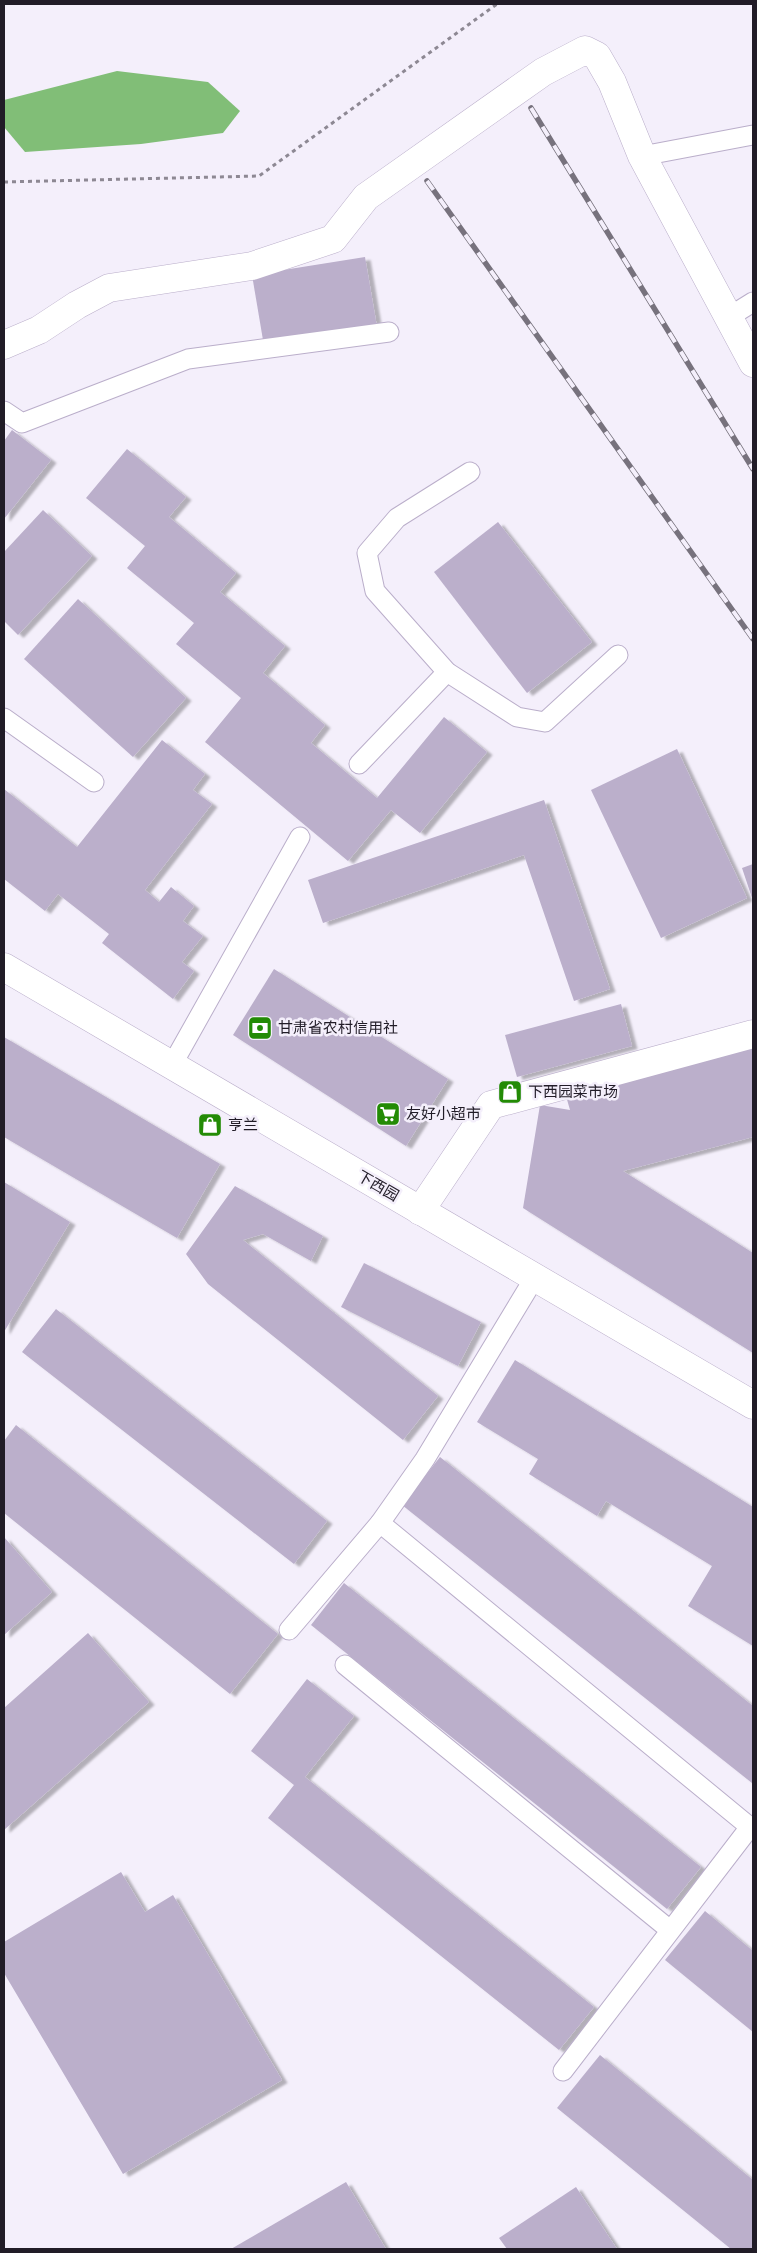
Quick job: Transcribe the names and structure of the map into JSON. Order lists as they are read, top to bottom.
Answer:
{
  "streets": {
    "street": ["下西园"]
  },
  "places": {
    "bank": ["甘肃省农村信用社"],
    "shop": ["下西园菜市场", "亨兰"],
    "supermarket": ["友好小超市"]
  }
}
